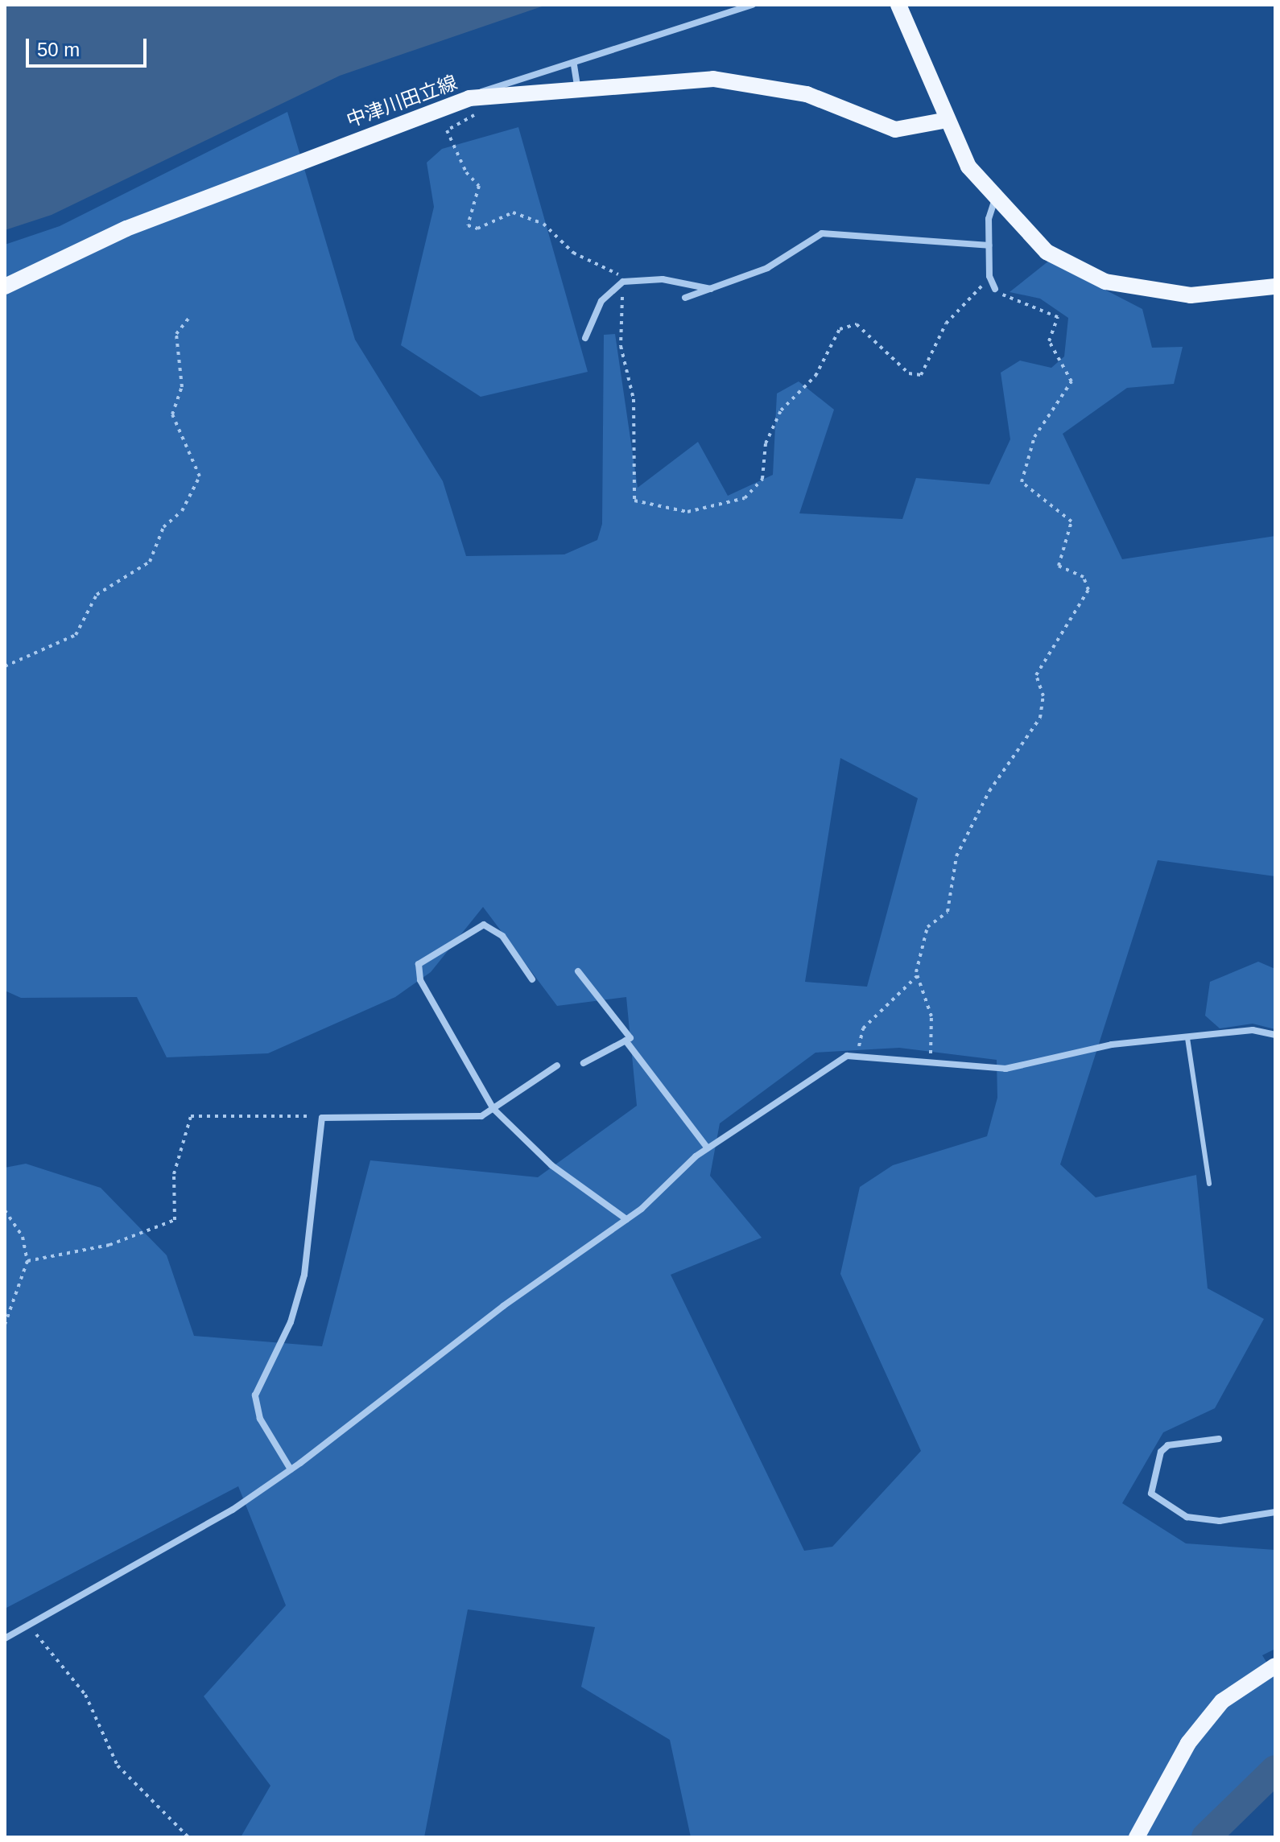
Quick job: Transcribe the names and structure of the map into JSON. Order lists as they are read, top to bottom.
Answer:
{
  "streets": {
    "main road": ["中津川田立線"]
  },
  "scale_bar": "50 m"
}
